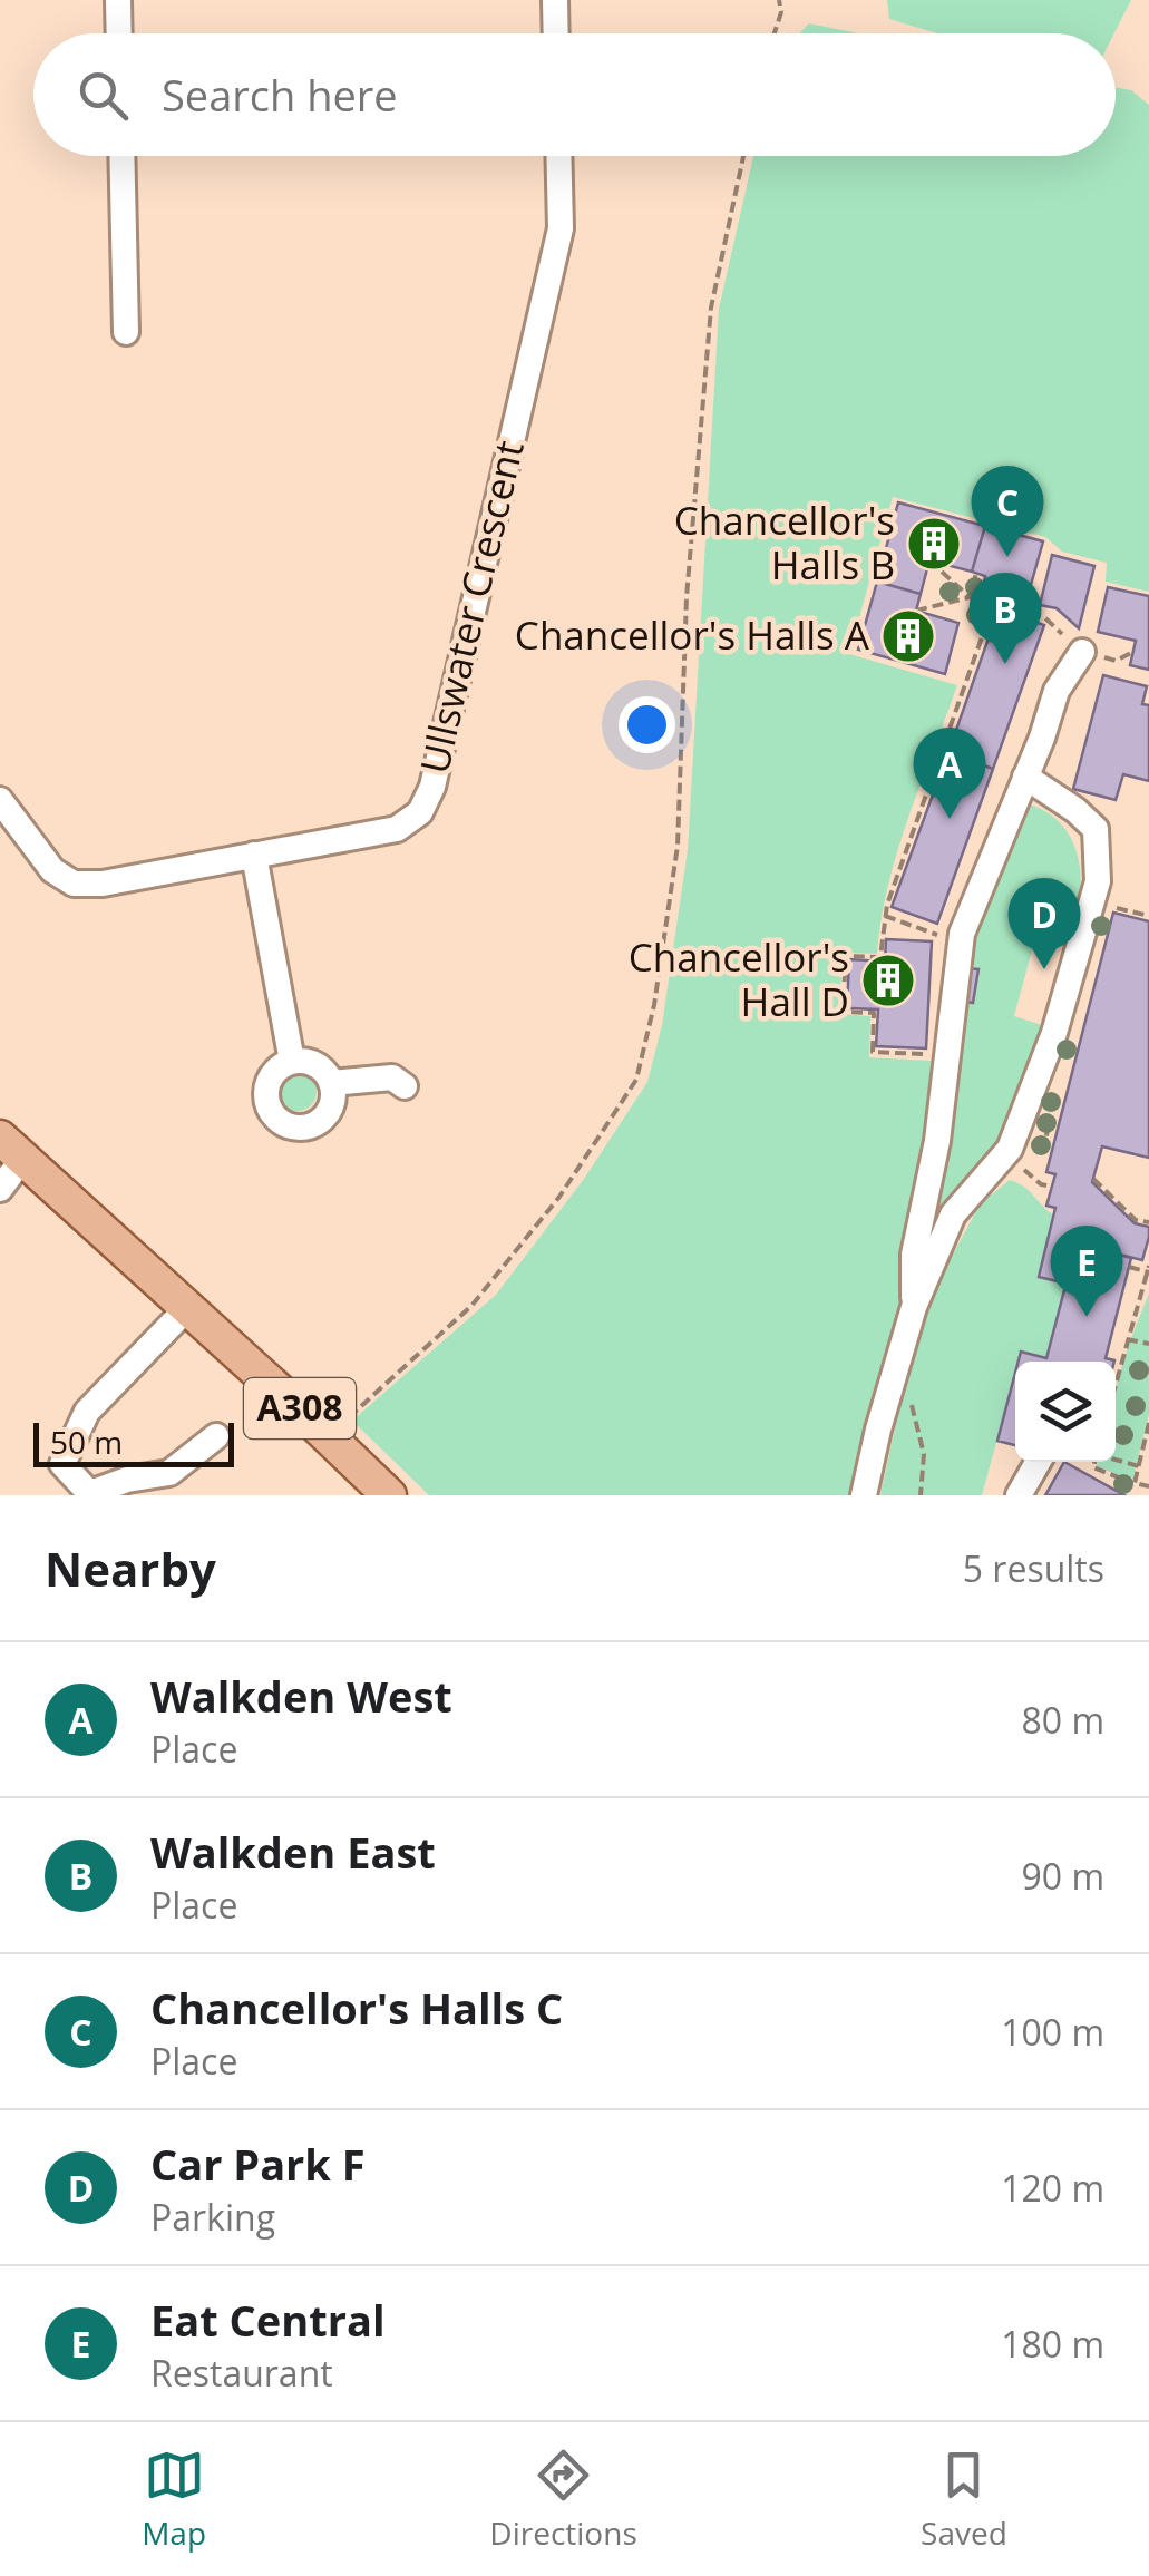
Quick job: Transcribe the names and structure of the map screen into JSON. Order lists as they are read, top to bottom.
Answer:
{
  "streets": {
    "main road": ["A308"],
    "street": ["Ullswater Crescent"]
  },
  "places": {
    "building": ["Chancellor's Halls B", "Chancellor's Halls A", "Chancellor's Hall D"]
  },
  "scale_bar": "50 m",
  "page": {
    "search": "Search here",
    "pins": [
      "C",
      "B",
      "A",
      "D",
      "E"
    ],
    "scale": "50 m",
    "heading": ["Nearby", "5 results"],
    "list": [
      {
        "mark": "A",
        "name": "Walkden West",
        "note": "Place",
        "value": "80 m"
      },
      {
        "mark": "B",
        "name": "Walkden East",
        "note": "Place",
        "value": "90 m"
      },
      {
        "mark": "C",
        "name": "Chancellor's Halls C",
        "note": "Place",
        "value": "100 m"
      },
      {
        "mark": "D",
        "name": "Car Park F",
        "note": "Parking",
        "value": "120 m"
      },
      {
        "mark": "E",
        "name": "Eat Central",
        "note": "Restaurant",
        "value": "180 m"
      }
    ],
    "nav": ["Map", "Directions", "Saved"]
  }
}
